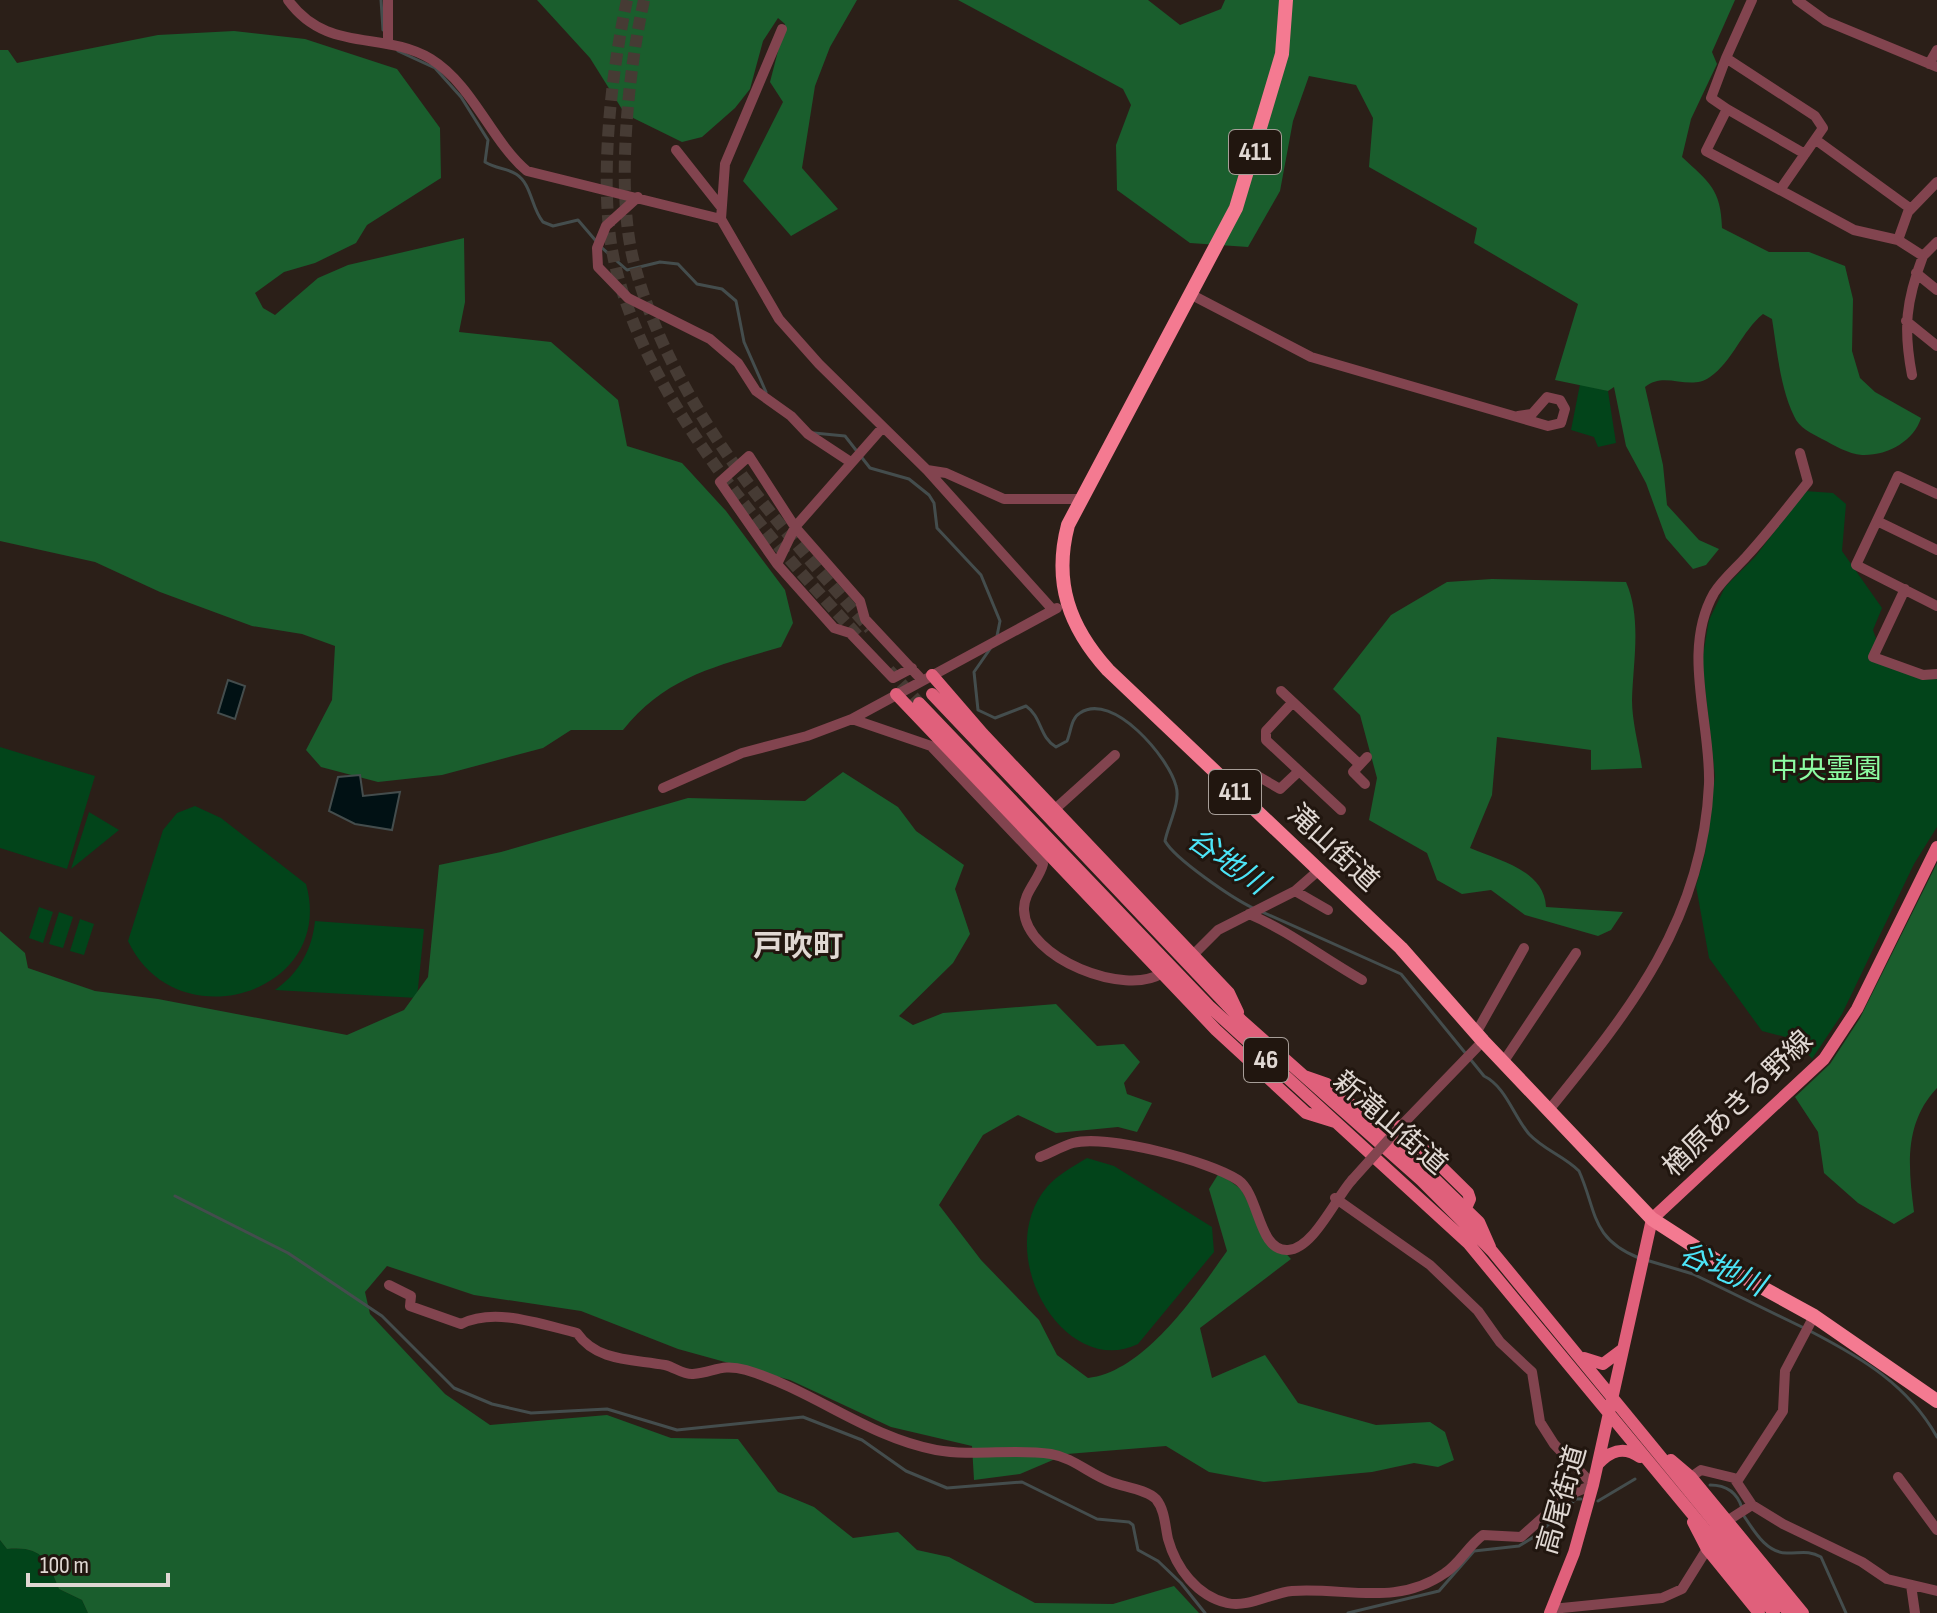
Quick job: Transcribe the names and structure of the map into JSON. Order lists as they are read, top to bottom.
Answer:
{
  "streets": {
    "highway": ["411", "滝山街道"],
    "main road": [
      "46",
      "楢原あきる野線",
      "新滝山街道",
      "高尾街道"
    ]
  },
  "crossings": [
    ["滝山街道", "楢原あきる野線"],
    ["滝山街道", "高尾街道"],
    ["46", "新滝山街道"],
    ["楢原あきる野線", "高尾街道"],
    ["新滝山街道", "高尾街道"]
  ],
  "districts": ["戸吹町"],
  "water": ["谷地川"],
  "parks": ["中央霊園"],
  "scale_bar": "100 m"
}
